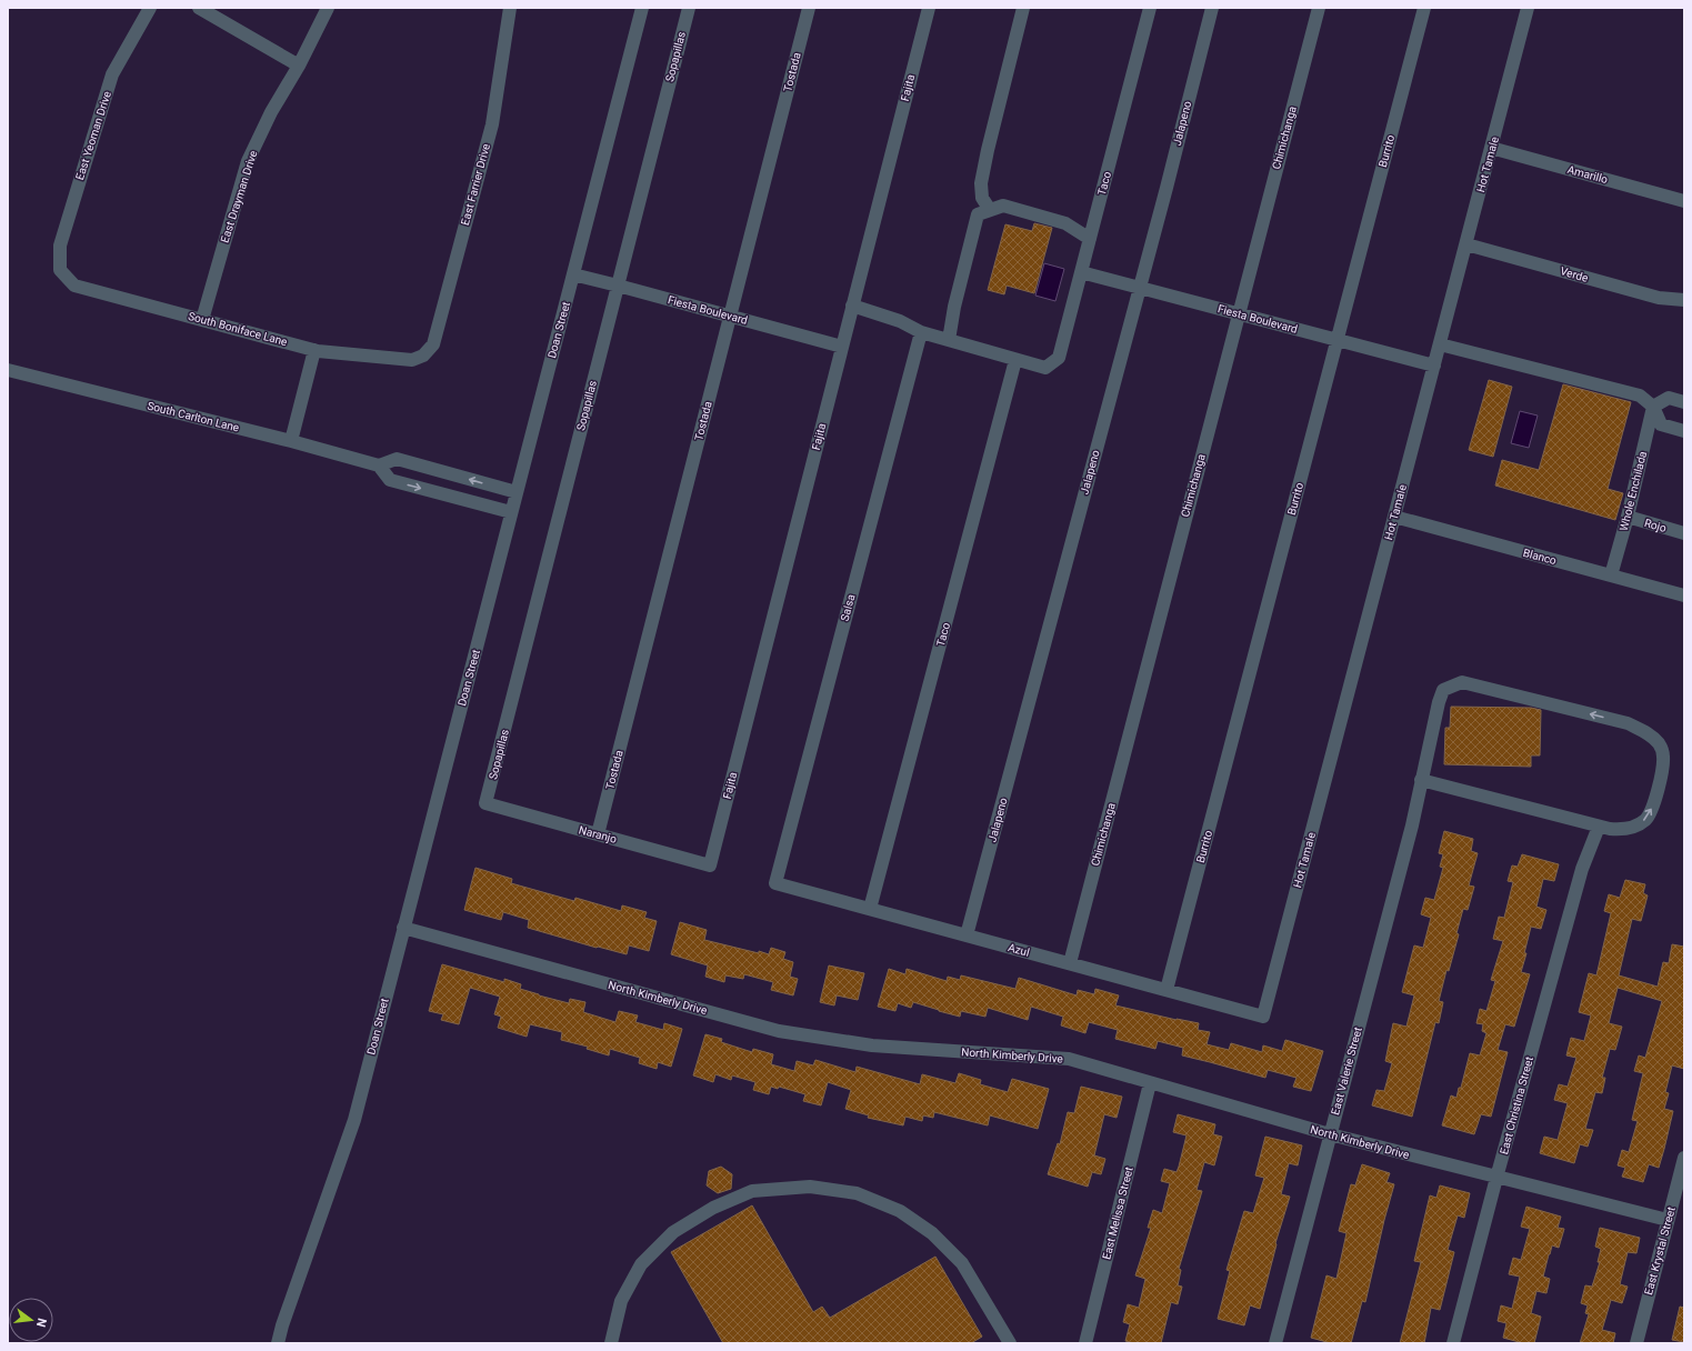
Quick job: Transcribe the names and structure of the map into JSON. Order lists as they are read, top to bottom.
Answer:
{
  "streets": {
    "street": [
      "Sopapillas",
      "Tostada",
      "Fajita",
      "Jalapeno",
      "East Yeoman Drive",
      "Chimichanga",
      "Burrito",
      "Hot Tamale",
      "Amarillo",
      "Taco",
      "East Farrier Drive",
      "East Drayman Drive",
      "Verde",
      "Fiesta Boulevard",
      "South Boniface Lane",
      "Doan Street",
      "South Carlton Lane",
      "Whole Enchilada",
      "Rojo",
      "Blanco",
      "Salsa",
      "Naranjo",
      "Azul",
      "North Kimberly Drive",
      "East Valerie Street",
      "East Christina Street",
      "East Melissa Street",
      "East Krystal Street"
    ]
  },
  "crossings": [
    ["Sopapillas", "Fiesta Boulevard"],
    ["Sopapillas", "Naranjo"],
    ["Tostada", "Fiesta Boulevard"],
    ["Tostada", "Naranjo"],
    ["Fajita", "Fiesta Boulevard"],
    ["Fajita", "Naranjo"],
    ["Jalapeno", "Fiesta Boulevard"],
    ["Jalapeno", "Azul"],
    ["East Yeoman Drive", "South Boniface Lane"],
    ["Chimichanga", "Fiesta Boulevard"],
    ["Chimichanga", "Azul"],
    ["Burrito", "Fiesta Boulevard"],
    ["Burrito", "Azul"],
    ["Hot Tamale", "Amarillo"],
    ["Hot Tamale", "Verde"],
    ["Hot Tamale", "Fiesta Boulevard"],
    ["Hot Tamale", "Blanco"],
    ["Hot Tamale", "Azul"],
    ["Taco", "Fiesta Boulevard"],
    ["Taco", "Azul"],
    ["East Farrier Drive", "South Boniface Lane"],
    ["East Drayman Drive", "South Boniface Lane"],
    ["Fiesta Boulevard", "Doan Street"],
    ["Doan Street", "North Kimberly Drive"],
    ["Whole Enchilada", "Rojo"],
    ["Whole Enchilada", "Blanco"],
    ["Salsa", "Azul"],
    ["North Kimberly Drive", "East Valerie Street"],
    ["North Kimberly Drive", "East Christina Street"],
    ["North Kimberly Drive", "East Melissa Street"],
    ["North Kimberly Drive", "East Krystal Street"],
    ["East Valerie Street", "East Christina Street"]
  ],
  "north": "right"
}
